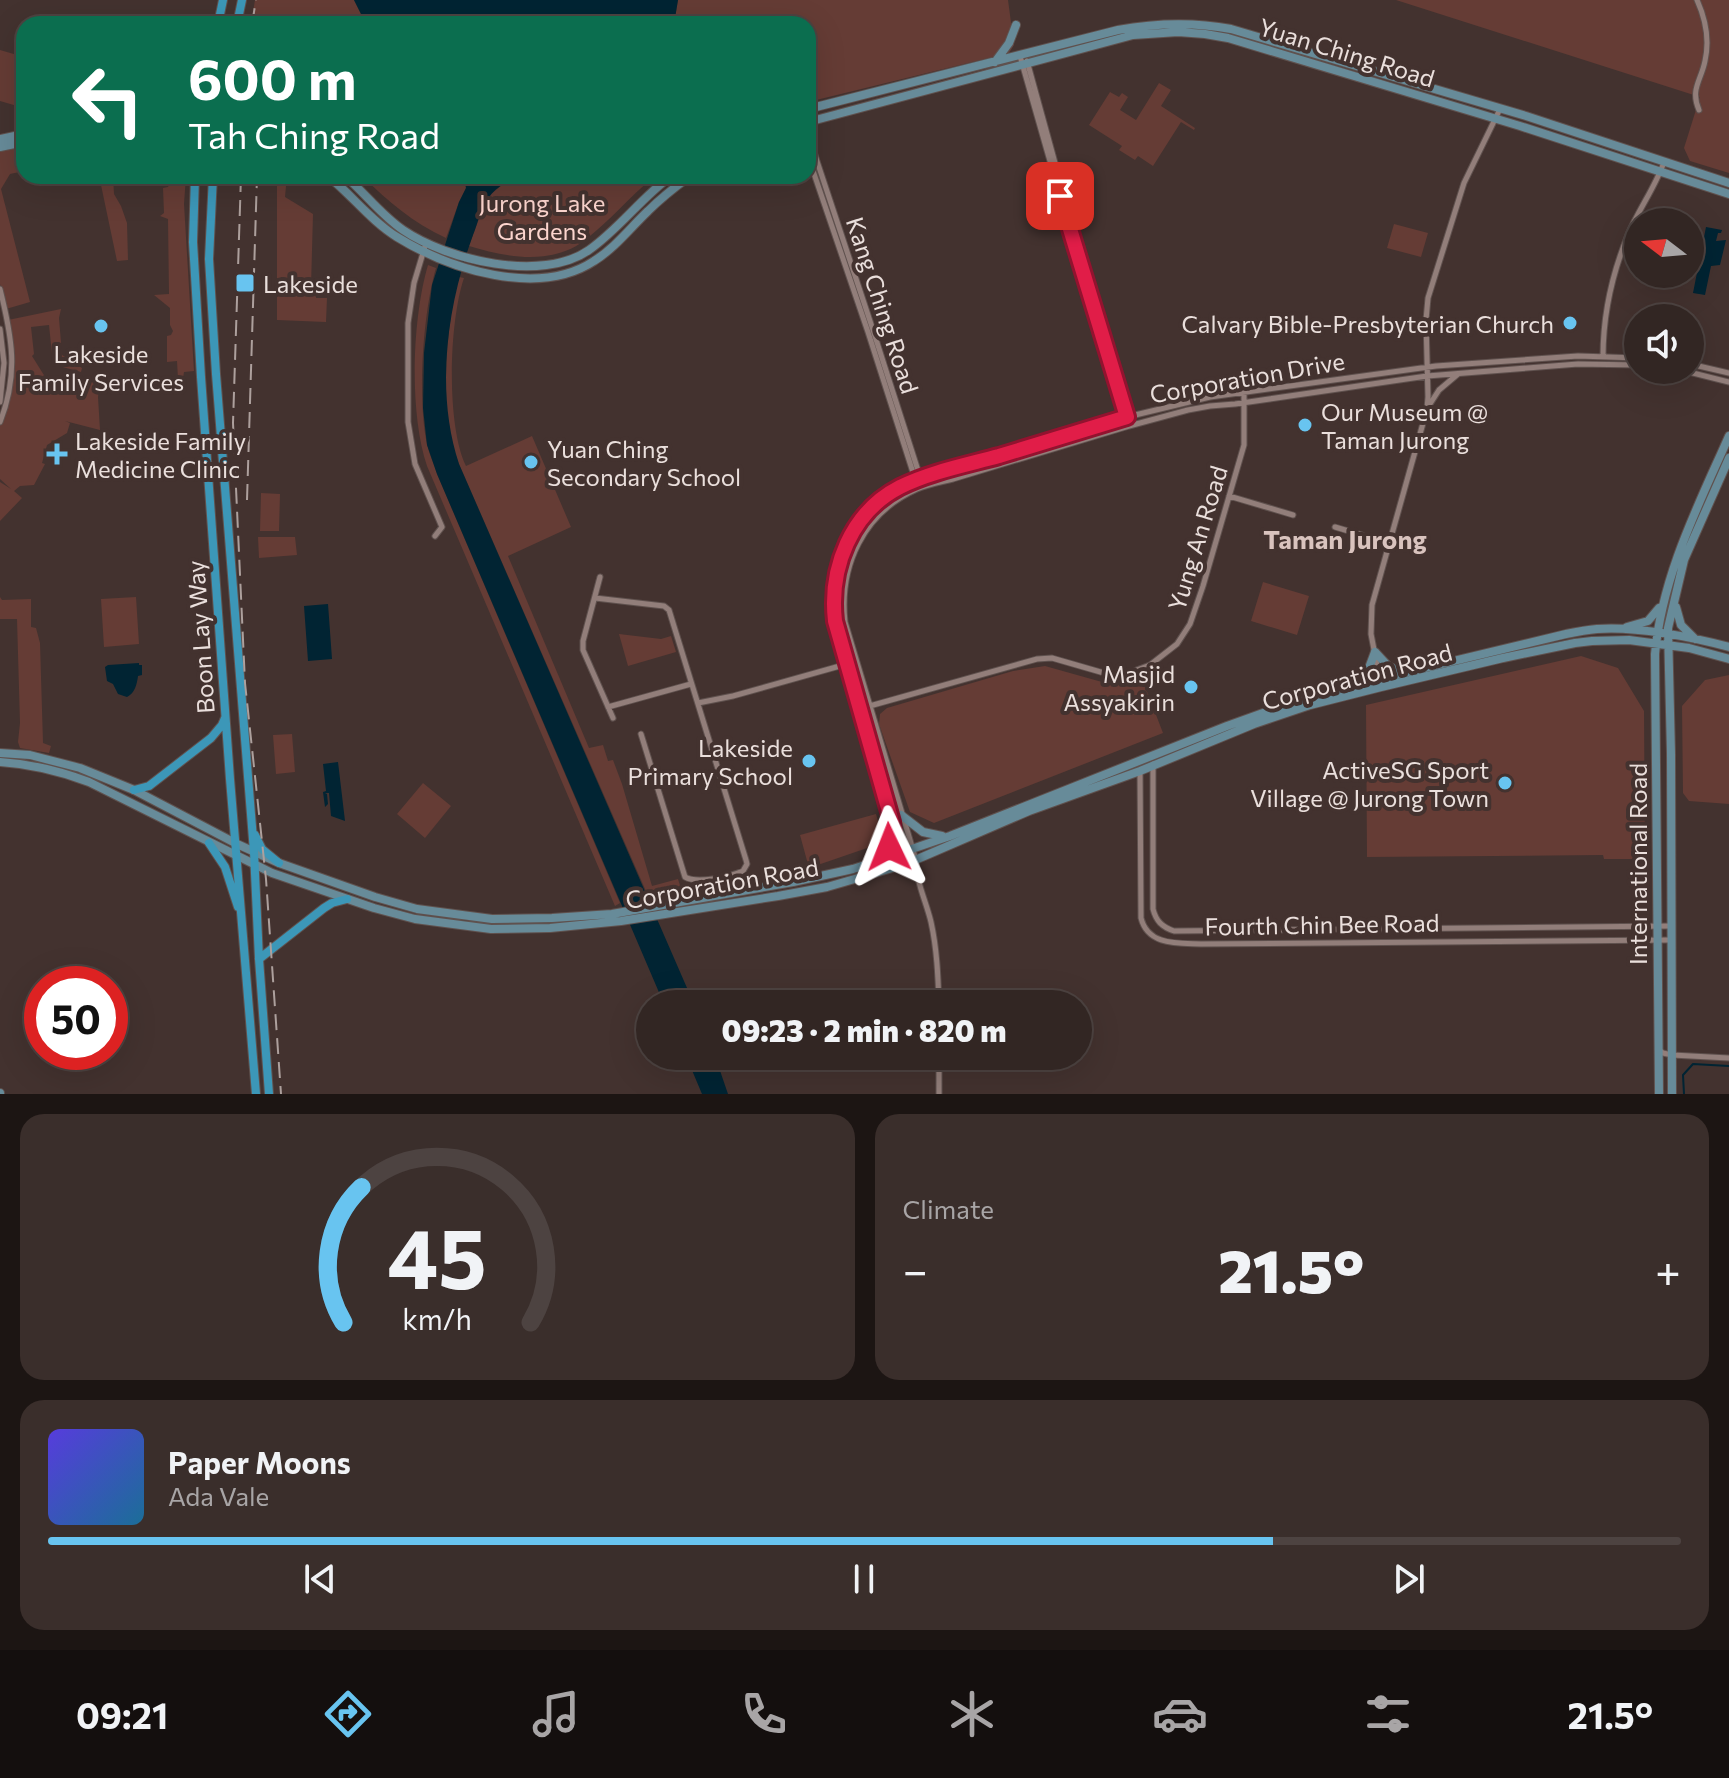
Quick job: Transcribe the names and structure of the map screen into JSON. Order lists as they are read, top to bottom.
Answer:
{
  "streets": {
    "main road": [
      "Yuan Ching Road",
      "Boon Lay Way",
      "Corporation Road",
      "International Road"
    ],
    "street": [
      "Kang Ching Road",
      "Corporation Drive",
      "Yung An Road",
      "Fourth Chin Bee Road"
    ]
  },
  "crossings": [
    ["Kang Ching Road", "Corporation Drive"],
    ["Corporation Drive", "Yung An Road"],
    ["Corporation Drive", "Corporation Road"],
    ["Boon Lay Way", "Corporation Road"],
    ["Corporation Road", "International Road"],
    ["Corporation Road", "Fourth Chin Bee Road"],
    ["International Road", "Fourth Chin Bee Road"]
  ],
  "districts": ["Taman Jurong"],
  "parks": ["Jurong Lake Gardens"],
  "places": {
    "transit": ["Lakeside"],
    "other": [
      "Calvary Bible-Presbyterian Church",
      "Lakeside Family Services",
      "Our Museum @ Taman Jurong",
      "Yuan Ching Secondary School",
      "Masjid Assyakirin",
      "Lakeside Primary School",
      "ActiveSG Sport Village @ Jurong Town"
    ],
    "health": ["Lakeside Family Medicine Clinic"]
  },
  "north": "left",
  "page": {
    "turn": ["600 m", "Tah Ching Road"],
    "limit": "50",
    "trip": "09:23 · 2 min · 820 m",
    "tile": "Climate",
    "heat": ["−", "21.5°", "+"],
    "song": ["Paper Moons", "Ada Vale"],
    "tabs": ["09:21", "21.5°"],
    "gauge": ["45", "km/h"]
  }
}
